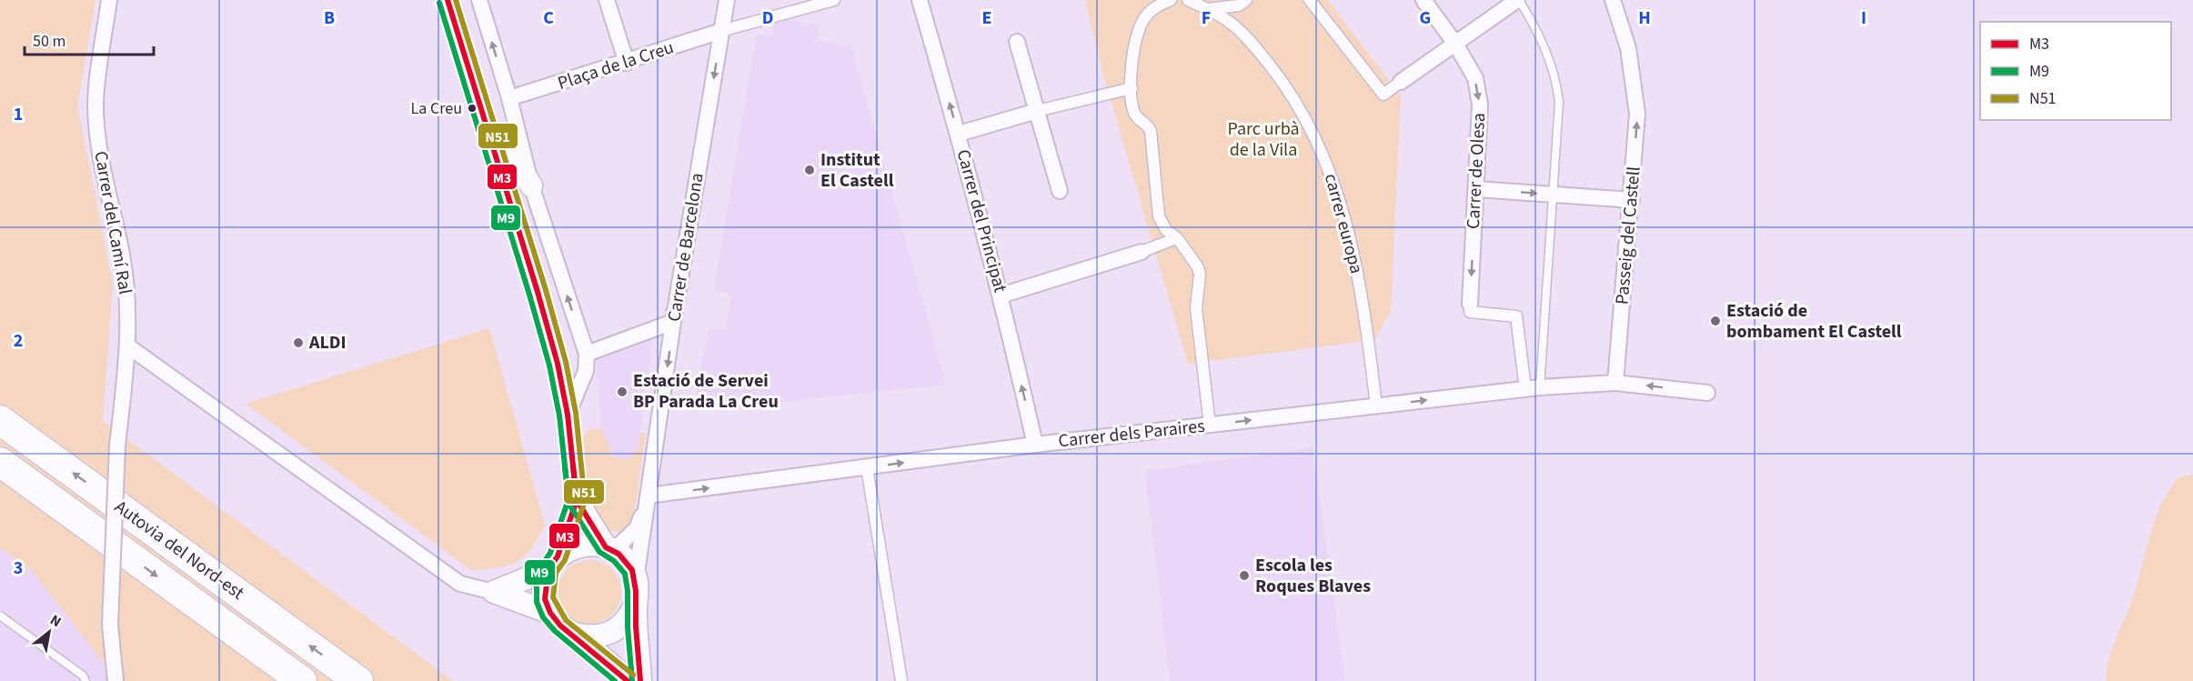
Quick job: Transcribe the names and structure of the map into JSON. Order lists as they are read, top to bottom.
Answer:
{
  "streets": {
    "highway": ["Autovia del Nord-est"],
    "street": [
      "Plaça de la Creu",
      "Carrer de Olesa",
      "Carrer del Principat",
      "Carrer del Camí Ral",
      "carrer europa",
      "Passeig del Castell",
      "Carrer de Barcelona",
      "Carrer dels Paraires"
    ]
  },
  "crossings": [
    ["Plaça de la Creu", "Carrer de Barcelona"],
    ["Carrer del Principat", "Carrer dels Paraires"],
    ["carrer europa", "Carrer dels Paraires"],
    ["Passeig del Castell", "Carrer dels Paraires"],
    ["Carrer de Barcelona", "Carrer dels Paraires"]
  ],
  "one_way": [
    "Carrer de Olesa",
    "Carrer del Principat",
    "Passeig del Castell",
    "Carrer de Barcelona",
    "Carrer dels Paraires"
  ],
  "parks": ["Parc urbà de la Vila"],
  "places": [
    "La Creu",
    "Institut El Castell",
    "Estació de bombament El Castell",
    "ALDI",
    "Estació de Servei BP Parada La Creu",
    "Escola les Roques Blaves"
  ],
  "lines": ["transit line M3", "transit line N51", "transit line M9"],
  "legend": ["M3", "M9", "N51"],
  "scale_bar": "50 m",
  "north": "top right",
  "grid": {
    "columns": [
      "B",
      "C",
      "D",
      "E",
      "F",
      "G",
      "H",
      "I"
    ],
    "rows": ["1", "2", "3"]
  }
}
